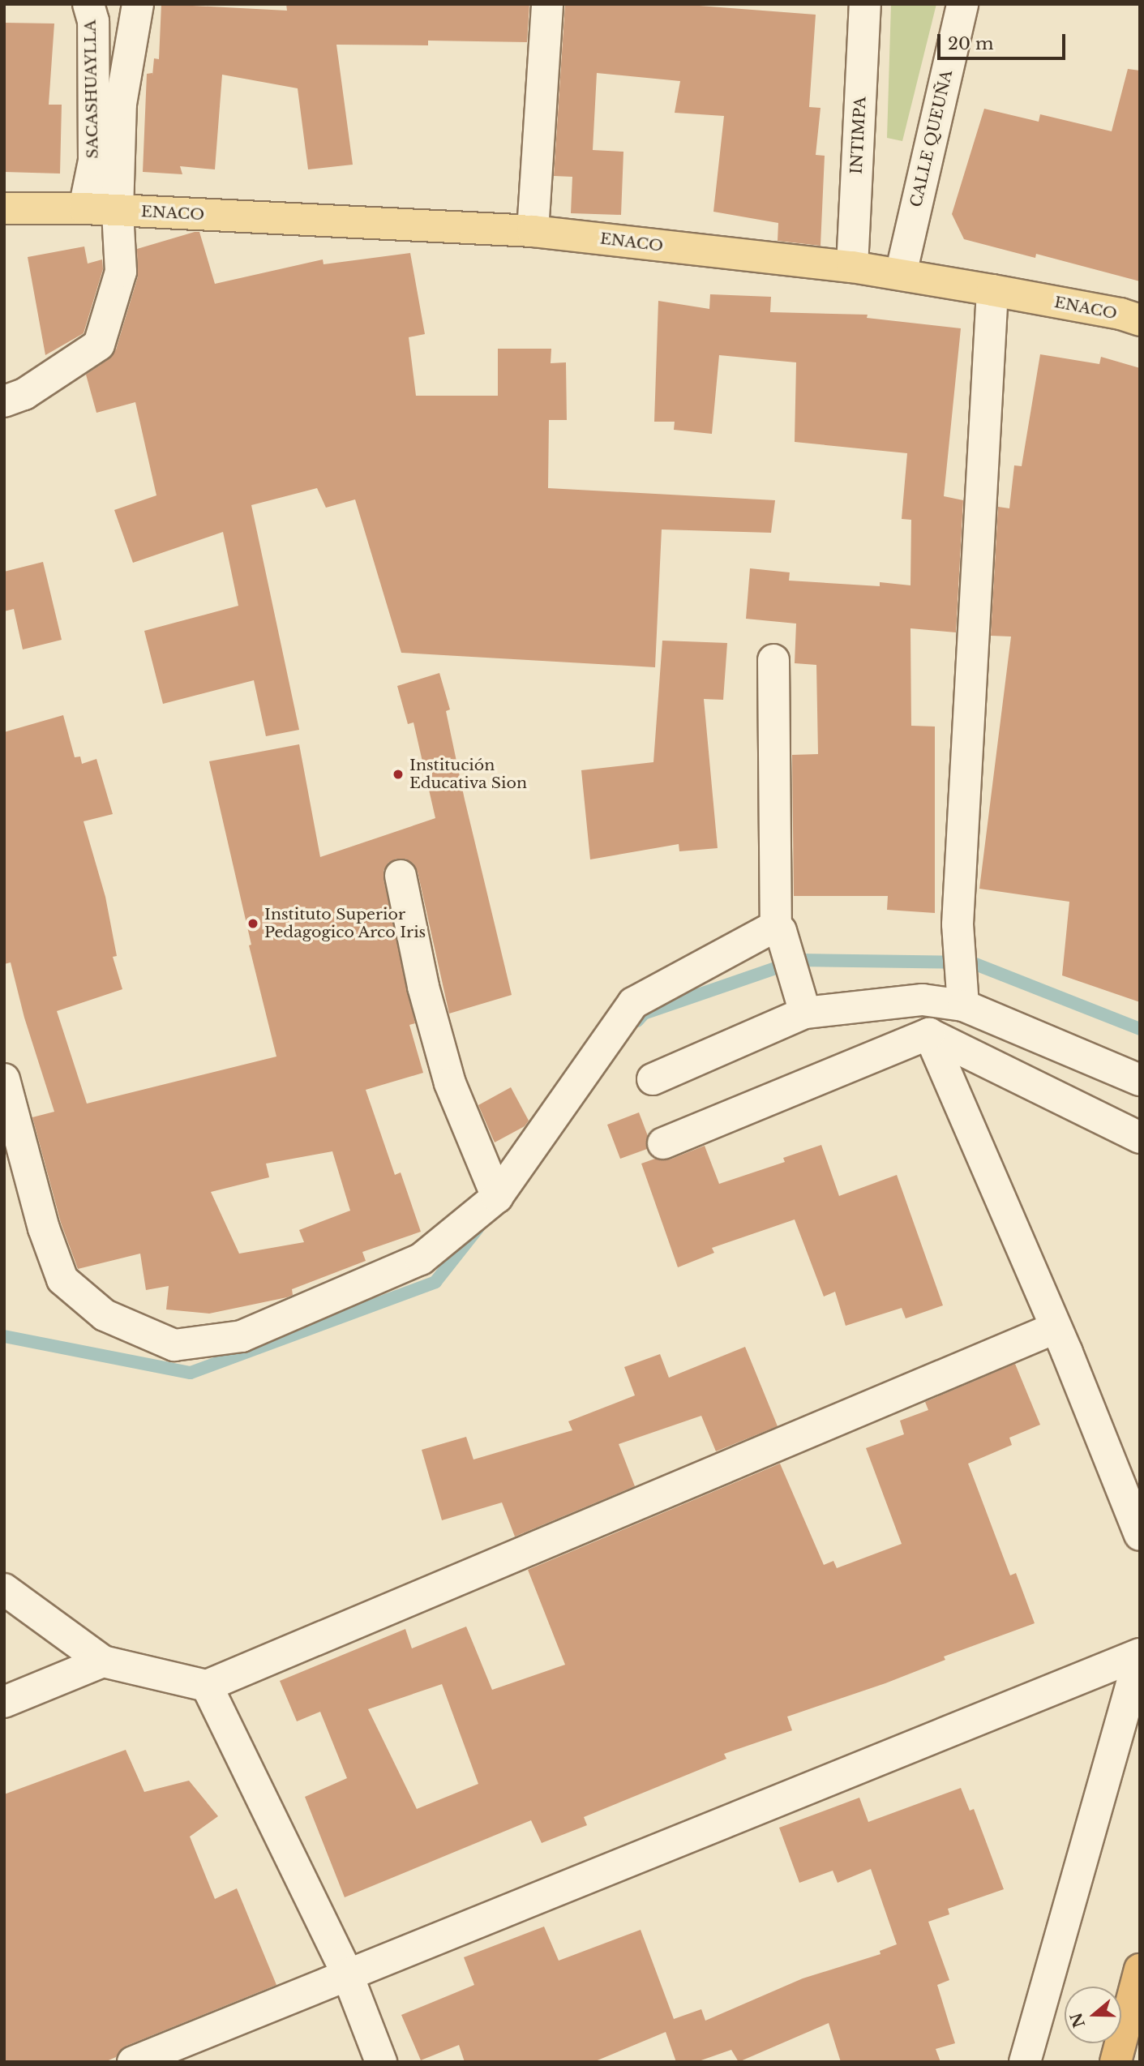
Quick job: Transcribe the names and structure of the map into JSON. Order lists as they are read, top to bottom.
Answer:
{
  "streets": {
    "main road": ["ENACO"],
    "street": ["SACASHUAYLLA", "INTIMPA", "CALLE QUEUÑA"]
  },
  "crossings": [
    ["SACASHUAYLLA", "ENACO"],
    ["INTIMPA", "ENACO"],
    ["CALLE QUEUÑA", "ENACO"]
  ],
  "places": ["Institución Educativa Sion", "Instituto Superior Pedagogico Arco Iris"],
  "scale_bar": "20 m",
  "north": "left"
}
